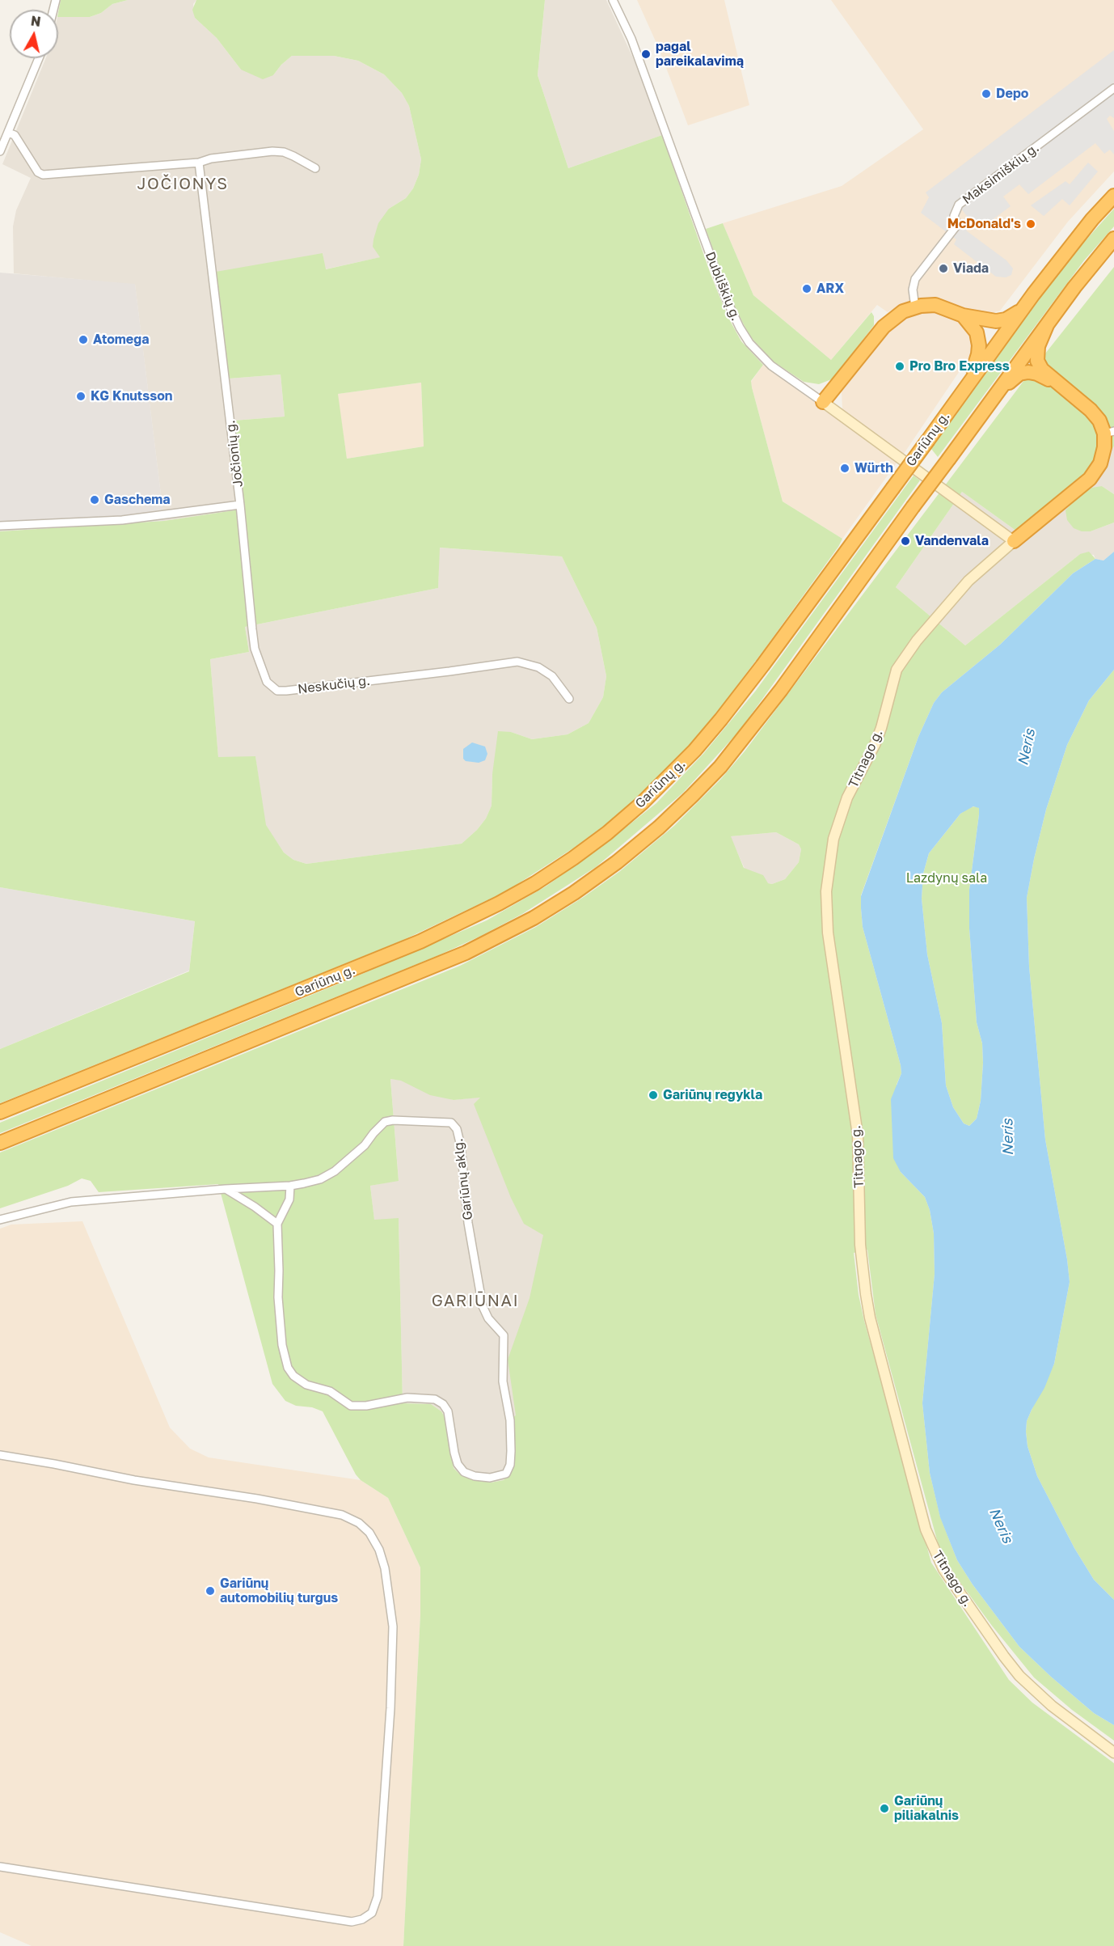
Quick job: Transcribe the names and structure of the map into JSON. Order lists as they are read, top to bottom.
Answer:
{
  "streets": {
    "highway": ["Gariūnų g."],
    "street": [
      "Maksimiškių g.",
      "Dubliškių g.",
      "Jočionių g.",
      "Neskučių g.",
      "Titnago g.",
      "Gariūnų aklg."
    ]
  },
  "crossings": [
    ["Dubliškių g.", "Titnago g."],
    ["Jočionių g.", "Neskučių g."]
  ],
  "districts": ["JOČIONYS", "GARIŪNAI"],
  "water": ["Neris"],
  "parks": ["Lazdynų sala"],
  "places": [
    "pagal pareikalavimą",
    "Depo",
    "McDonald's",
    "Viada",
    "ARX",
    "Atomega",
    "Pro Bro Express",
    "KG Knutsson",
    "Würth",
    "Gaschema",
    "Vandenvala",
    "Gariūnų regykla",
    "Gariūnų automobilių turgus",
    "Gariūnų piliakalnis"
  ],
  "north": "top"
}
